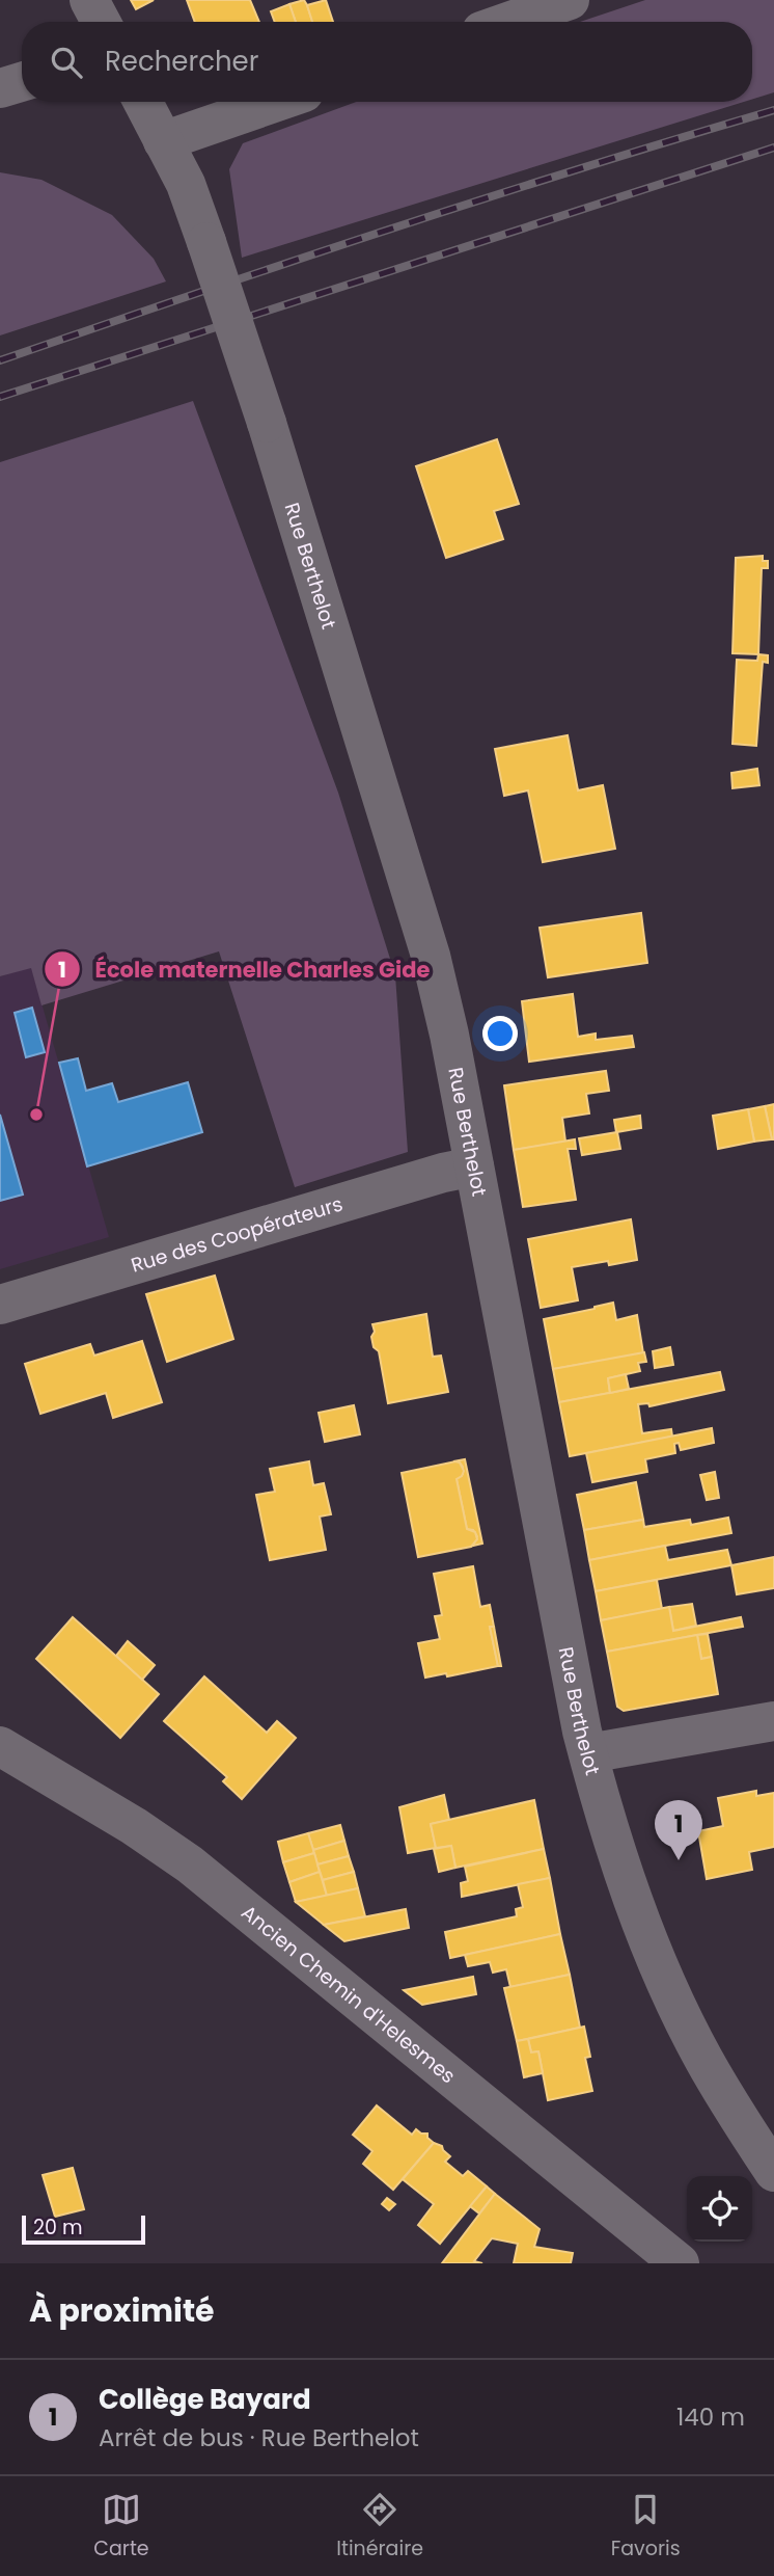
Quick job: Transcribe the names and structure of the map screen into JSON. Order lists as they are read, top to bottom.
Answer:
{
  "streets": {
    "street": ["Rue Berthelot", "Rue des Coopérateurs", "Ancien Chemin d'Helesmes"]
  },
  "crossings": [
    ["Rue Berthelot", "Rue des Coopérateurs"]
  ],
  "places": ["École maternelle Charles Gide"],
  "scale_bar": "20 m",
  "page": {
    "search": "Rechercher",
    "pins": "1",
    "scale": "20 m",
    "heading": "À proximité",
    "list": [
      {
        "mark": "1",
        "name": "Collège Bayard",
        "note": "Arrêt de bus · Rue Berthelot",
        "value": "140 m"
      }
    ],
    "nav": ["Carte", "Itinéraire", "Favoris"]
  }
}
